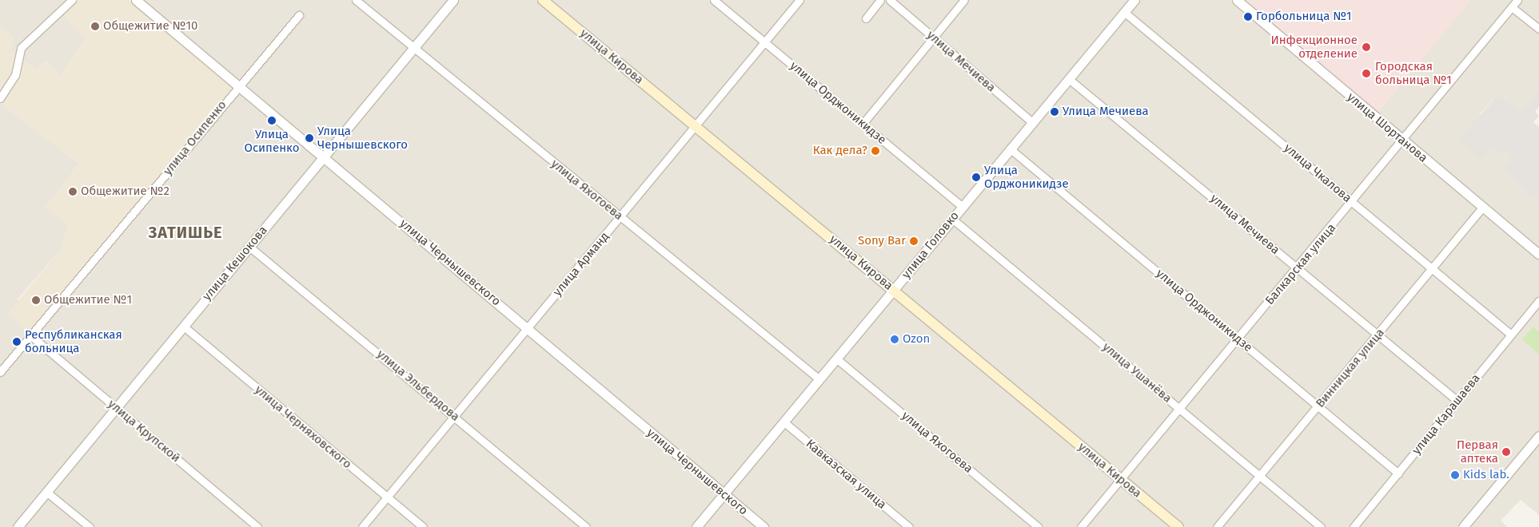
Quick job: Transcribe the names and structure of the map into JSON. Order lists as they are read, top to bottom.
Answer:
{
  "streets": {
    "main road": ["улица Кирова"],
    "street": [
      "улица Мечиева",
      "улица Орджоникидзе",
      "улица Шортанова",
      "улица Осипенко",
      "улица Чкалова",
      "улица Яхогоева",
      "улица Головко",
      "улица Чернышевского",
      "улица Кешокова",
      "улица Арманд",
      "Балкарская улица",
      "Винницкая улица",
      "улица Ушанёва",
      "улица Эльбердова",
      "улица Карашаева",
      "улица Черняховского",
      "улица Крупской",
      "Кавказская улица"
    ]
  },
  "crossings": [
    ["улица Кирова", "улица Головко"],
    ["улица Кирова", "улица Арманд"],
    ["улица Кирова", "Балкарская улица"],
    ["улица Мечиева", "улица Головко"],
    ["улица Мечиева", "Балкарская улица"],
    ["улица Мечиева", "Винницкая улица"],
    ["улица Мечиева", "улица Карашаева"],
    ["улица Орджоникидзе", "улица Головко"],
    ["улица Орджоникидзе", "улица Арманд"],
    ["улица Орджоникидзе", "Балкарская улица"],
    ["улица Орджоникидзе", "Винницкая улица"],
    ["улица Орджоникидзе", "улица Карашаева"],
    ["улица Шортанова", "Балкарская улица"],
    ["улица Шортанова", "Винницкая улица"],
    ["улица Осипенко", "улица Чернышевского"],
    ["улица Осипенко", "улица Крупской"],
    ["улица Чкалова", "улица Головко"],
    ["улица Чкалова", "Балкарская улица"],
    ["улица Чкалова", "Винницкая улица"],
    ["улица Чкалова", "улица Карашаева"],
    ["улица Яхогоева", "улица Головко"],
    ["улица Яхогоева", "улица Кешокова"],
    ["улица Яхогоева", "улица Арманд"],
    ["улица Головко", "улица Чернышевского"],
    ["улица Головко", "улица Ушанёва"],
    ["улица Головко", "Кавказская улица"],
    ["улица Чернышевского", "улица Кешокова"],
    ["улица Чернышевского", "улица Арманд"],
    ["улица Кешокова", "улица Эльбердова"],
    ["улица Кешокова", "улица Черняховского"],
    ["улица Кешокова", "улица Крупской"],
    ["улица Арманд", "улица Эльбердова"],
    ["улица Арманд", "улица Черняховского"],
    ["Балкарская улица", "улица Ушанёва"],
    ["Винницкая улица", "улица Ушанёва"]
  ],
  "districts": ["ЗАТИШЬЕ"],
  "places": [
    "Горбольница №1",
    "Общежитие №10",
    "Инфекционное отделение",
    "Городская больница №1",
    "Улица Мечиева",
    "Улица Осипенко",
    "Улица Чернышевского",
    "Как дела?",
    "Улица Орджоникидзе",
    "Общежитие №2",
    "Sony Bar",
    "Общежитие №1",
    "Ozon",
    "Республиканская больница",
    "Первая аптека",
    "Kids lab."
  ]
}
